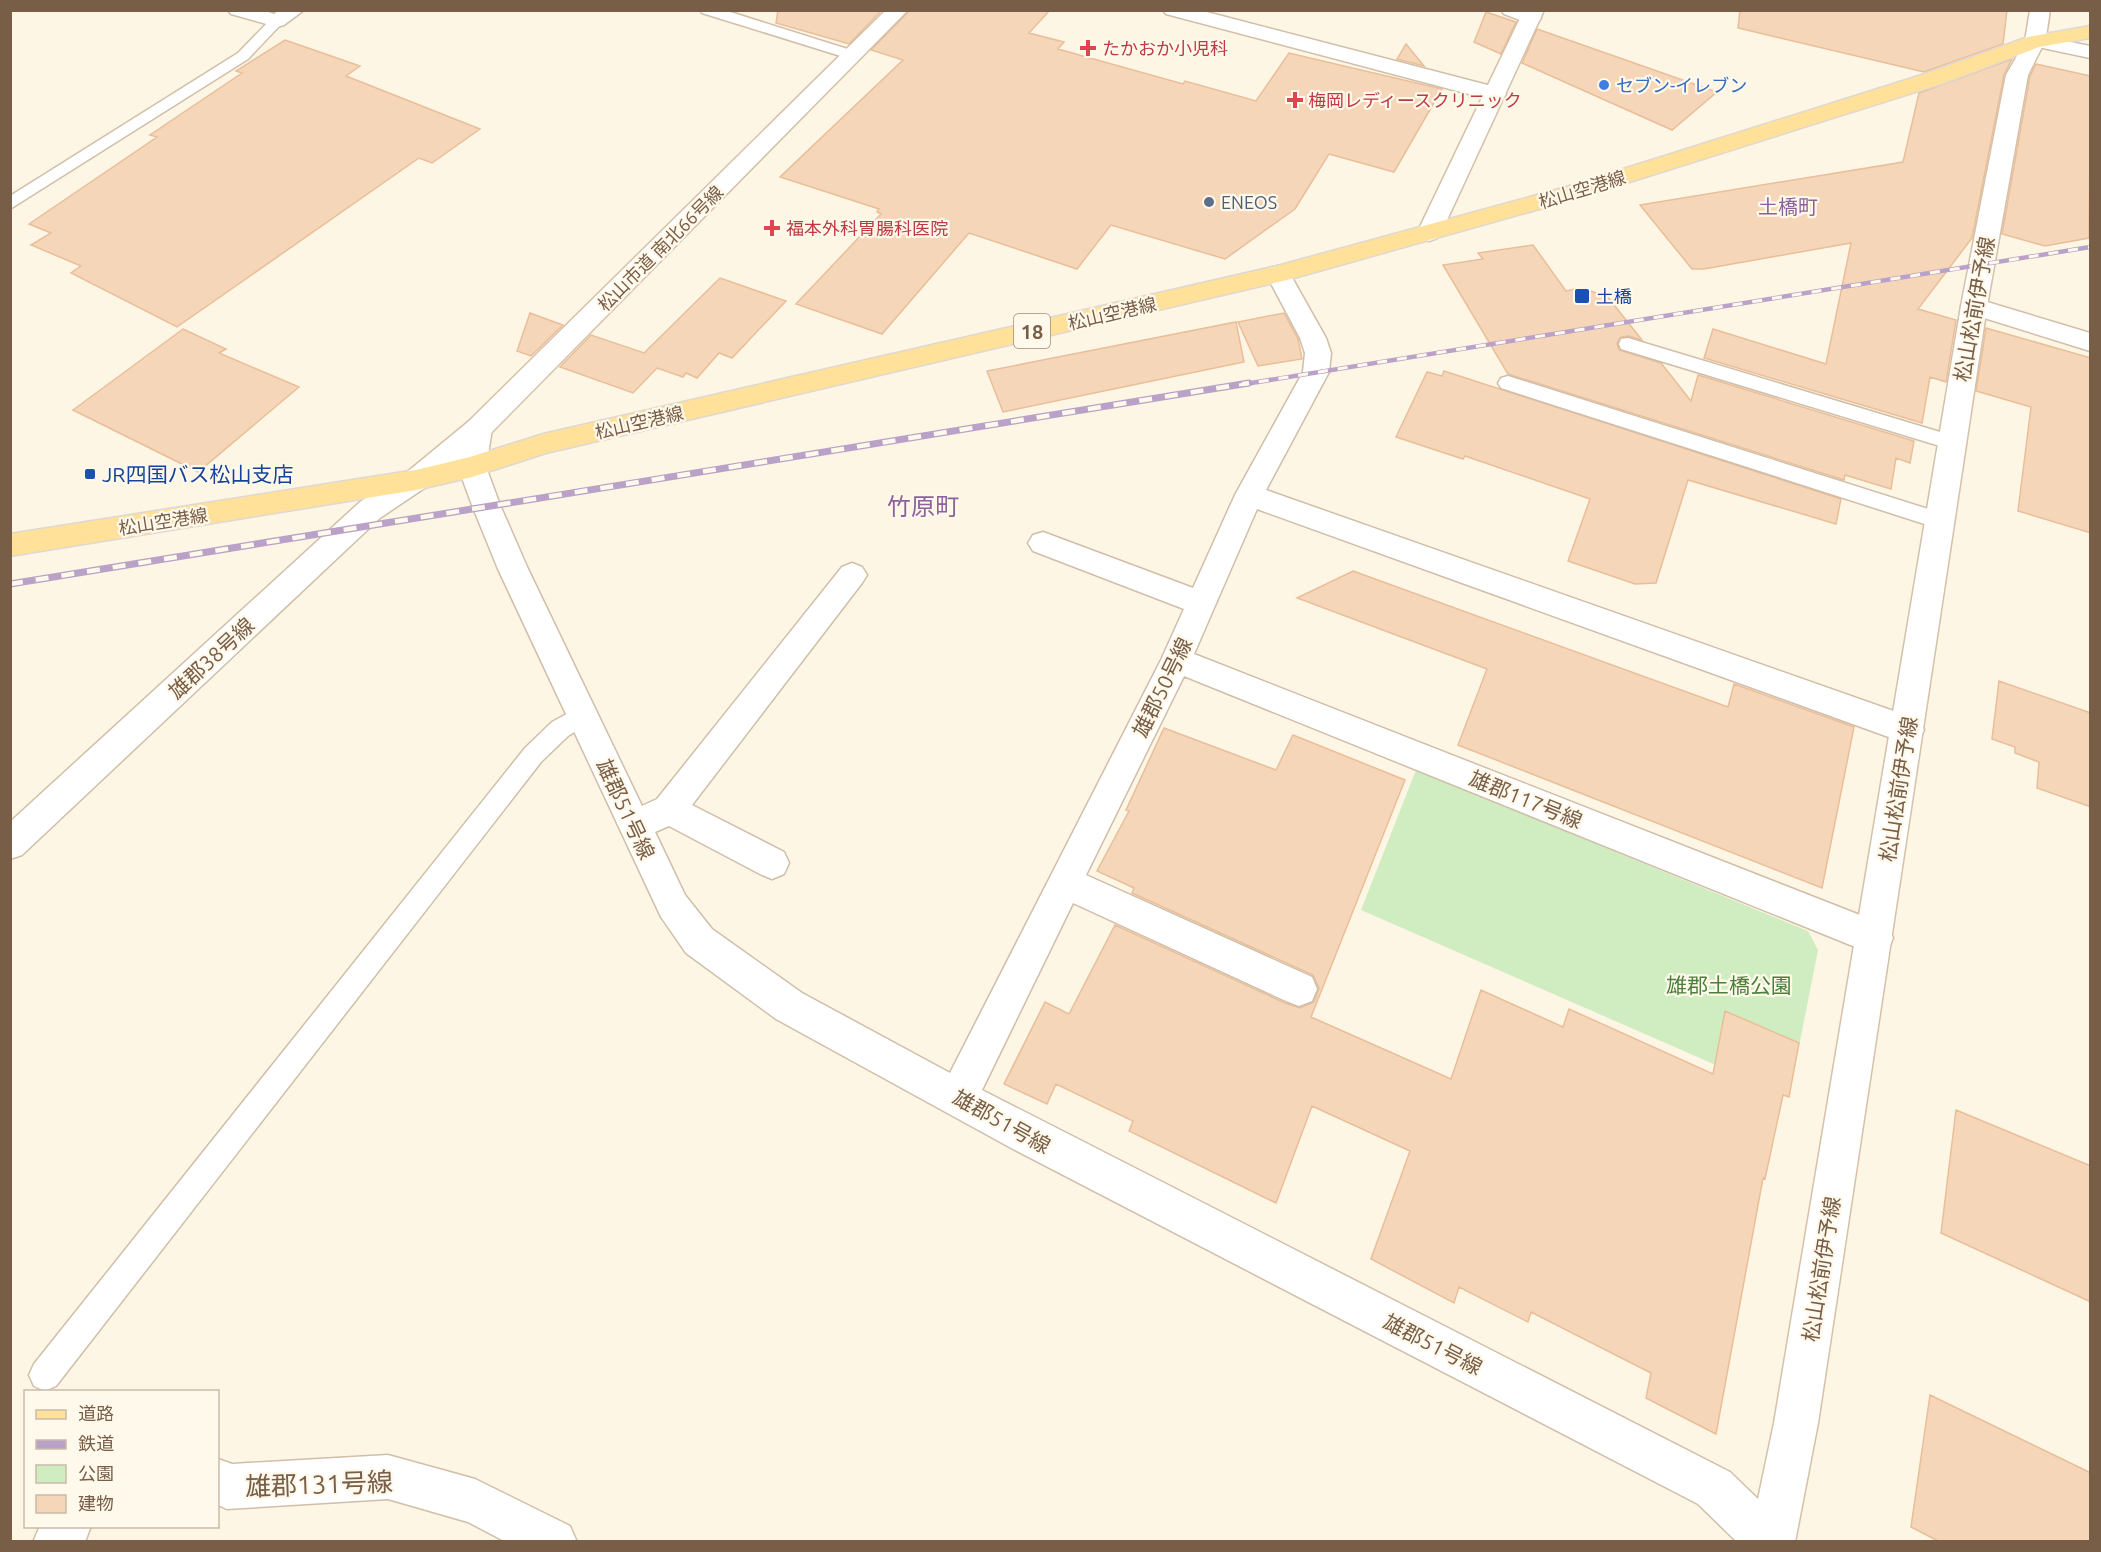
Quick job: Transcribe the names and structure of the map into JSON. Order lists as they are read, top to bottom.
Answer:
{
  "streets": {
    "main road": ["松山空港線", "18"],
    "street": [
      "松山市道 南北66号線",
      "松山松前伊予線",
      "雄郡38号線",
      "雄郡50号線",
      "雄郡117号線",
      "雄郡51号線",
      "雄郡131号線"
    ]
  },
  "crossings": [
    ["松山空港線", "松山市道 南北66号線"],
    ["松山空港線", "松山松前伊予線"],
    ["松山空港線", "雄郡38号線"],
    ["松山空港線", "雄郡50号線"],
    ["松山空港線", "雄郡51号線"],
    ["松山市道 南北66号線", "雄郡38号線"],
    ["松山松前伊予線", "雄郡117号線"],
    ["松山松前伊予線", "雄郡51号線"],
    ["雄郡50号線", "雄郡117号線"],
    ["雄郡50号線", "雄郡51号線"]
  ],
  "districts": ["土橋町", "竹原町"],
  "parks": ["雄郡土橋公園"],
  "places": {
    "health": ["たかおか小児科", "梅岡レディースクリニック", "福本外科胃腸科医院"],
    "other": ["セブン-イレブン", "ENEOS"],
    "transit": ["土橋", "JR四国バス松山支店"]
  },
  "legend": [
    "道路",
    "鉄道",
    "公園",
    "建物"
  ]
}
